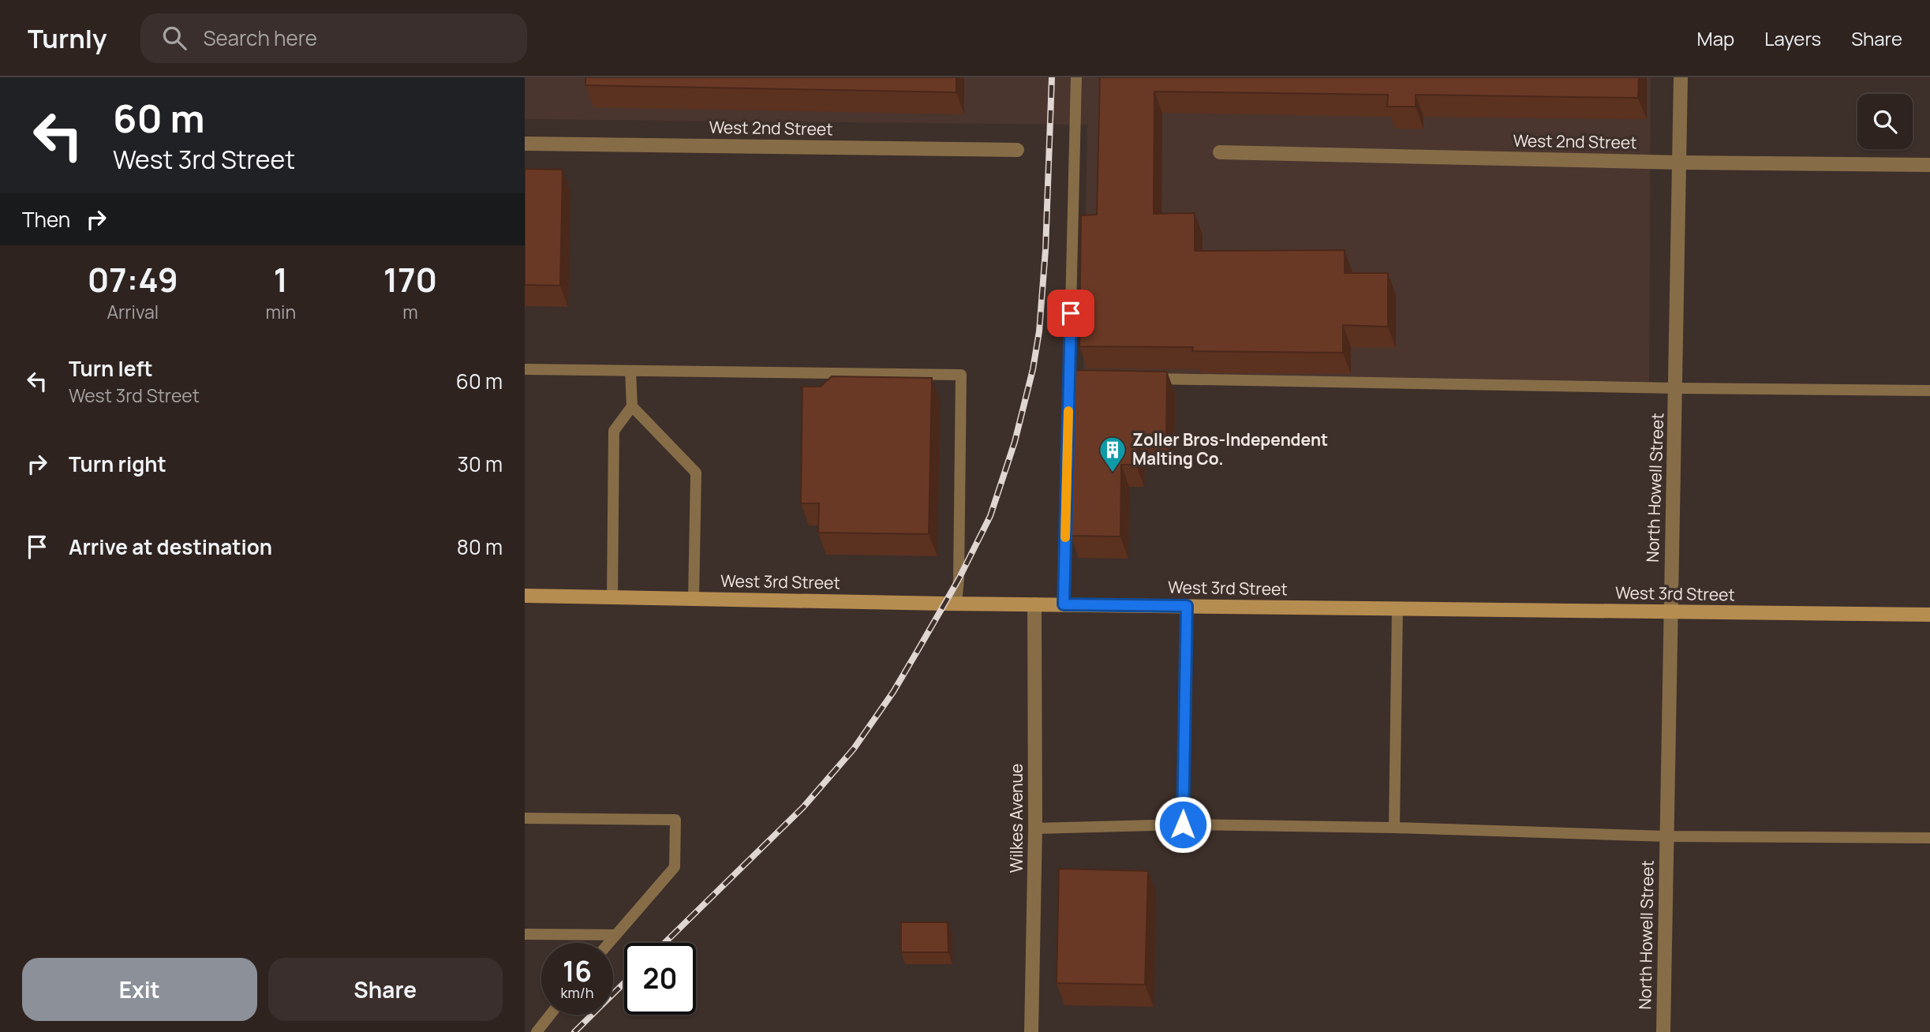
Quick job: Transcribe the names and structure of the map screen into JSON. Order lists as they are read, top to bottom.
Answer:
{
  "streets": {
    "main road": ["West 3rd Street"],
    "street": ["West 2nd Street", "North Howell Street", "Wilkes Avenue"]
  },
  "crossings": [
    ["West 2nd Street", "North Howell Street"],
    ["North Howell Street", "West 3rd Street"],
    ["West 3rd Street", "Wilkes Avenue"]
  ],
  "places": {
    "building": ["Zoller Bros-Independent Malting Co."]
  },
  "page": {
    "header": "Turnly",
    "search": "Search here",
    "nav": ["Map", "Layers", "Share"],
    "turn": ["60 m", "West 3rd Street"],
    "then": "Then",
    "eta": [
      "07:49",
      "Arrival",
      "1",
      "min",
      "170",
      "m"
    ],
    "list": [
      {
        "name": "Turn left",
        "note": "West 3rd Street",
        "value": "60 m"
      },
      {
        "name": "Turn right",
        "value": "30 m"
      },
      {
        "name": "Arrive at destination",
        "value": "80 m"
      }
    ],
    "speed": "16 km/h",
    "limit": "20",
    "buttons": ["Exit", "Share"]
  }
}
